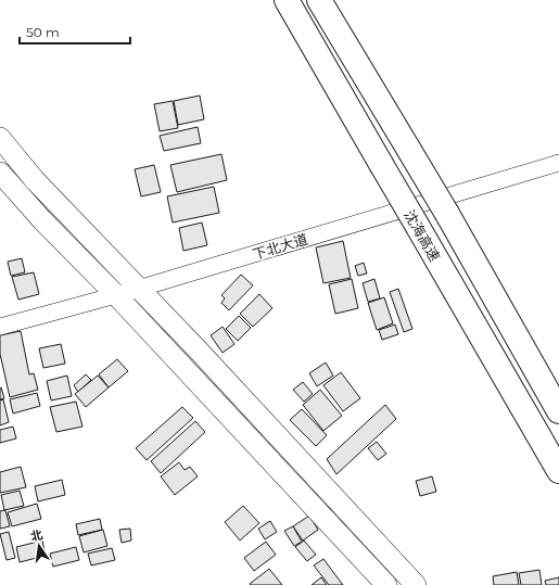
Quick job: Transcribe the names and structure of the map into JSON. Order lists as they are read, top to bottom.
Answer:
{
  "streets": {
    "highway": ["沈海高速"],
    "street": ["下北大道"]
  },
  "scale_bar": "50 m",
  "north": "top"
}
